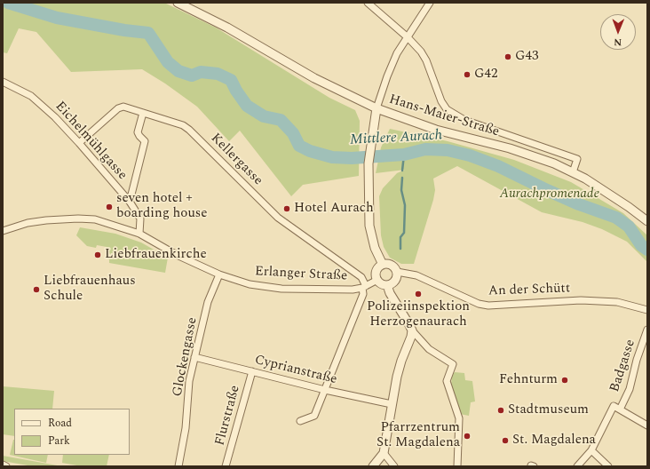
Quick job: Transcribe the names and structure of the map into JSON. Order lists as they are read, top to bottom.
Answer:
{
  "streets": {
    "street": [
      "Hans-Maier-Straße",
      "Eichelmühlgasse",
      "Kellergasse",
      "Erlanger Straße",
      "An der Schütt",
      "Glockengasse",
      "Badgasse",
      "Cyprianstraße",
      "Flurstraße"
    ]
  },
  "crossings": [
    ["Eichelmühlgasse", "Kellergasse"],
    ["Eichelmühlgasse", "Erlanger Straße"],
    ["Kellergasse", "Erlanger Straße"],
    ["Erlanger Straße", "An der Schütt"],
    ["Erlanger Straße", "Glockengasse"],
    ["Glockengasse", "Cyprianstraße"],
    ["Cyprianstraße", "Flurstraße"]
  ],
  "water": ["Mittlere Aurach"],
  "parks": ["Aurachpromenade"],
  "places": [
    "G43",
    "G42",
    "seven hotel + boarding house",
    "Hotel Aurach",
    "Liebfrauenkirche",
    "Liebfrauenhaus Schule",
    "Polizeiinspektion Herzogenaurach",
    "Fehnturm",
    "Stadtmuseum",
    "Pfarrzentrum St. Magdalena",
    "St. Magdalena"
  ],
  "legend": ["Road", "Park"],
  "north": "bottom"
}
